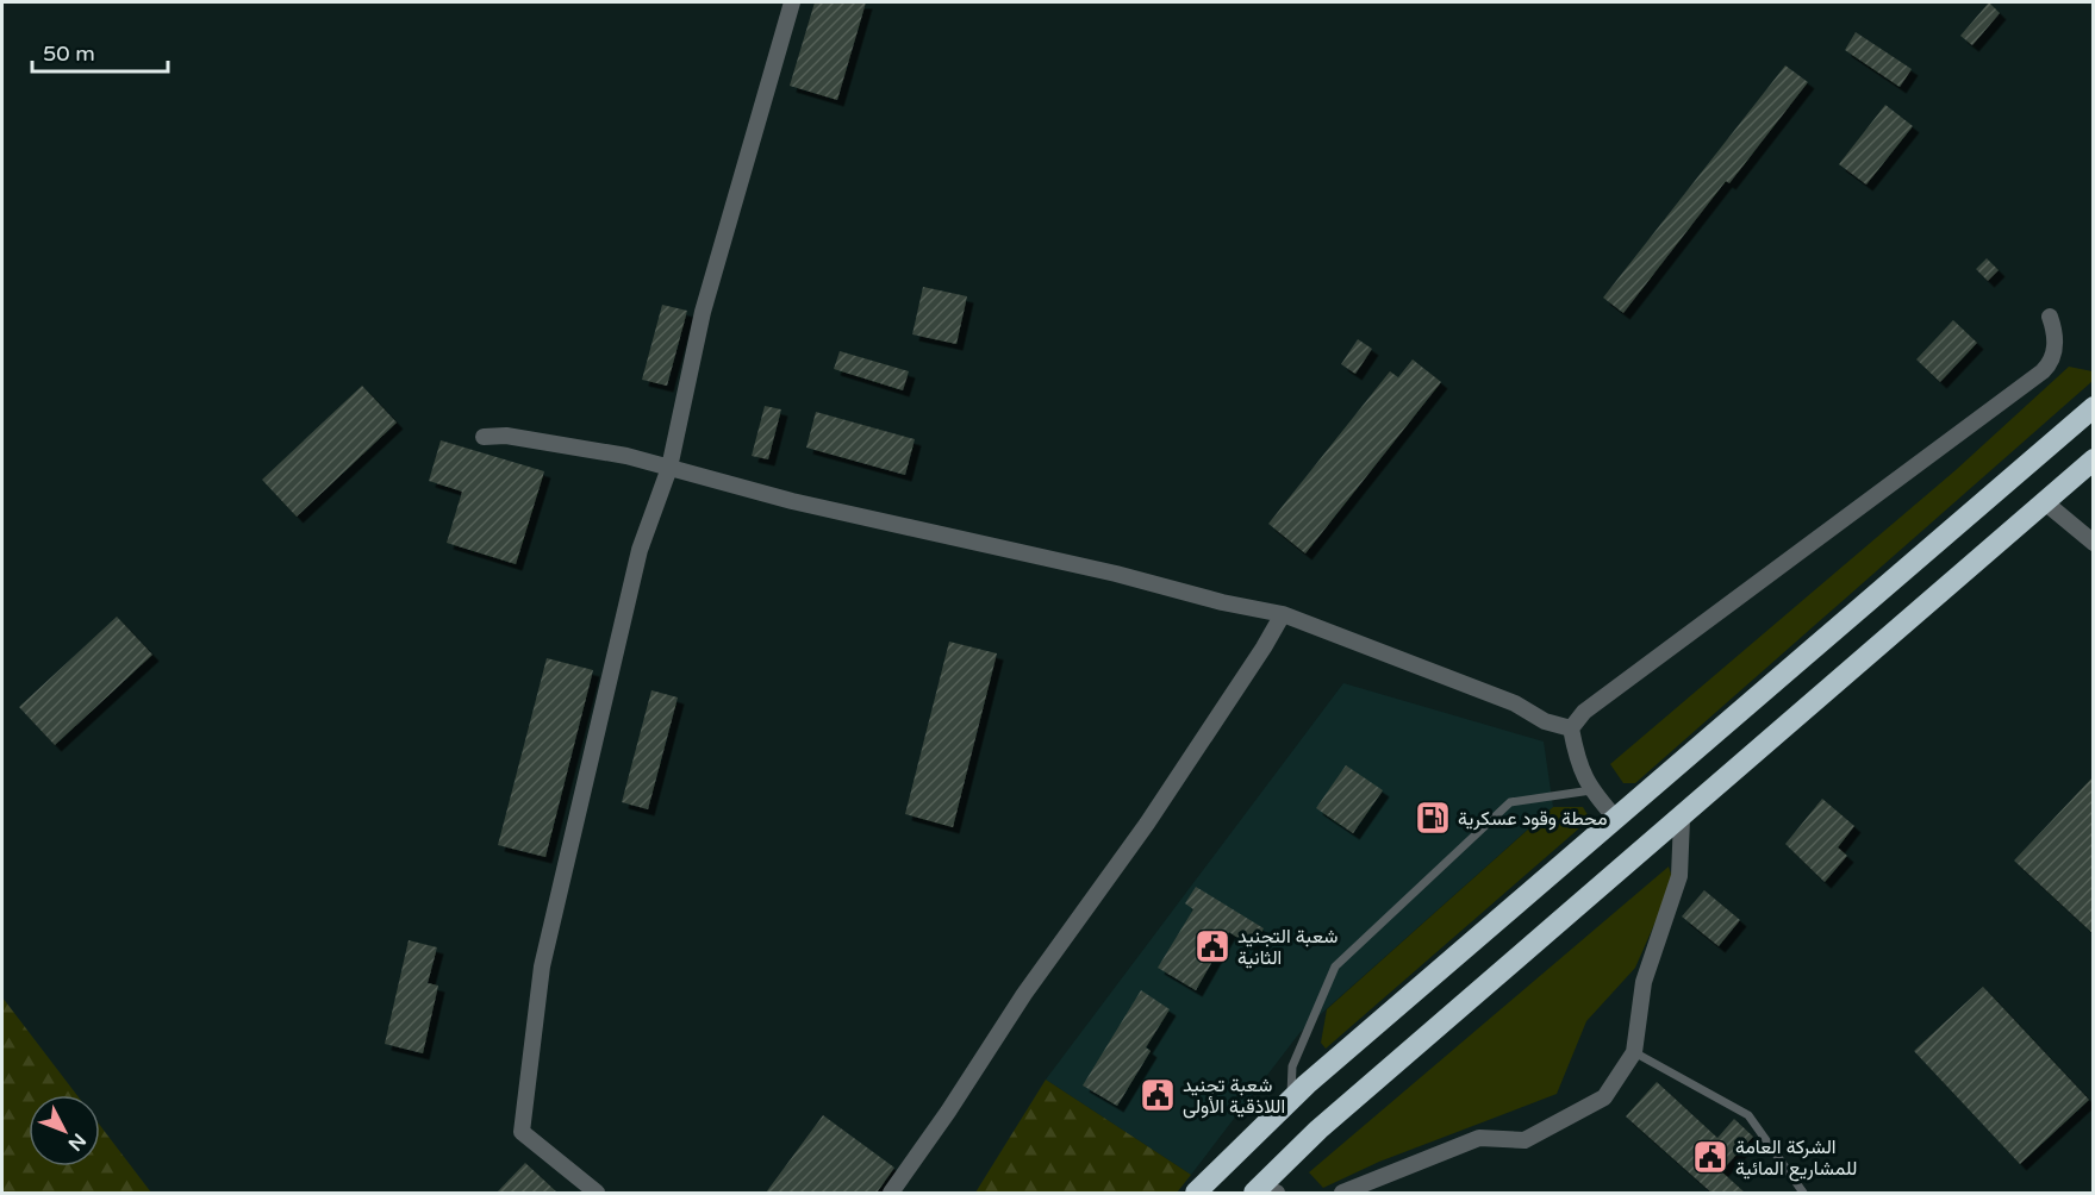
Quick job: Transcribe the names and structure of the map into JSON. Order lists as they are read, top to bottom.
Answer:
{
  "places": {
    "fuel station": ["محطة وقود عسكرية"],
    "public building": ["شعبة التجنيد الثانية", "شعبة تجنيد اللاذقية الأولى", "الشركة العامة للمشاريع المائية"]
  },
  "scale_bar": "50 m",
  "north": "bottom right"
}
